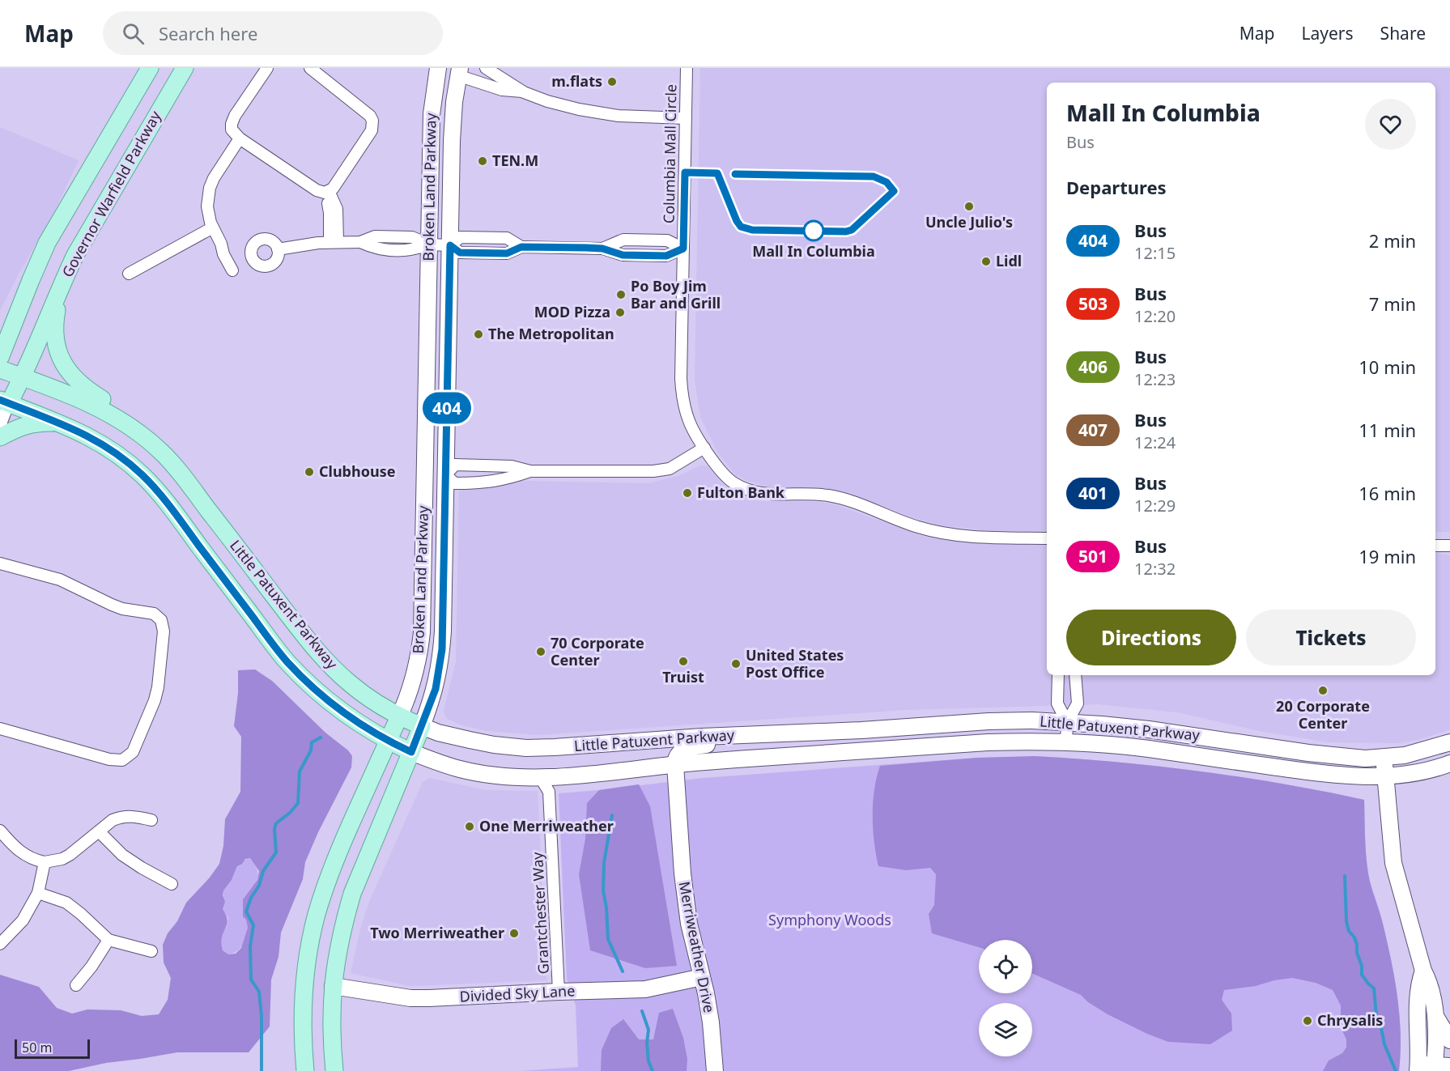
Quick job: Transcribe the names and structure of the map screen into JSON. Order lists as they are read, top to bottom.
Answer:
{
  "streets": {
    "main road": ["Broken Land Parkway", "Governor Warfield Parkway", "Little Patuxent Parkway"],
    "street": [
      "Columbia Mall Circle",
      "Grantchester Way",
      "Merriweather Drive",
      "Divided Sky Lane"
    ]
  },
  "crossings": [
    ["Broken Land Parkway", "Little Patuxent Parkway"],
    ["Broken Land Parkway", "Divided Sky Lane"],
    ["Governor Warfield Parkway", "Little Patuxent Parkway"],
    ["Little Patuxent Parkway", "Grantchester Way"],
    ["Little Patuxent Parkway", "Merriweather Drive"],
    ["Grantchester Way", "Divided Sky Lane"],
    ["Merriweather Drive", "Divided Sky Lane"]
  ],
  "parks": ["Symphony Woods"],
  "places": [
    "m.flats",
    "TEN.M",
    "Uncle Julio's",
    "Mall In Columbia",
    "Lidl",
    "Po Boy Jim Bar and Grill",
    "MOD Pizza",
    "The Metropolitan",
    "Clubhouse",
    "Fulton Bank",
    "70 Corporate Center",
    "Truist",
    "United States Post Office",
    "20 Corporate Center",
    "One Merriweather",
    "Two Merriweather",
    "Chrysalis"
  ],
  "lines": ["bus line 404"],
  "scale_bar": "50 m",
  "page": {
    "header": "Map",
    "search": "Search here",
    "nav": ["Map", "Layers", "Share"],
    "on_map": "404",
    "heading": [
      ["Mall In Columbia", "Bus"],
      "Departures"
    ],
    "list": [
      {
        "mark": "404",
        "name": "Bus",
        "note": "12:15",
        "value": "2 min"
      },
      {
        "mark": "503",
        "name": "Bus",
        "note": "12:20",
        "value": "7 min"
      },
      {
        "mark": "406",
        "name": "Bus",
        "note": "12:23",
        "value": "10 min"
      },
      {
        "mark": "407",
        "name": "Bus",
        "note": "12:24",
        "value": "11 min"
      },
      {
        "mark": "401",
        "name": "Bus",
        "note": "12:29",
        "value": "16 min"
      },
      {
        "mark": "501",
        "name": "Bus",
        "note": "12:32",
        "value": "19 min"
      }
    ],
    "buttons": ["Directions", "Tickets"],
    "scale": "50 m"
  }
}
